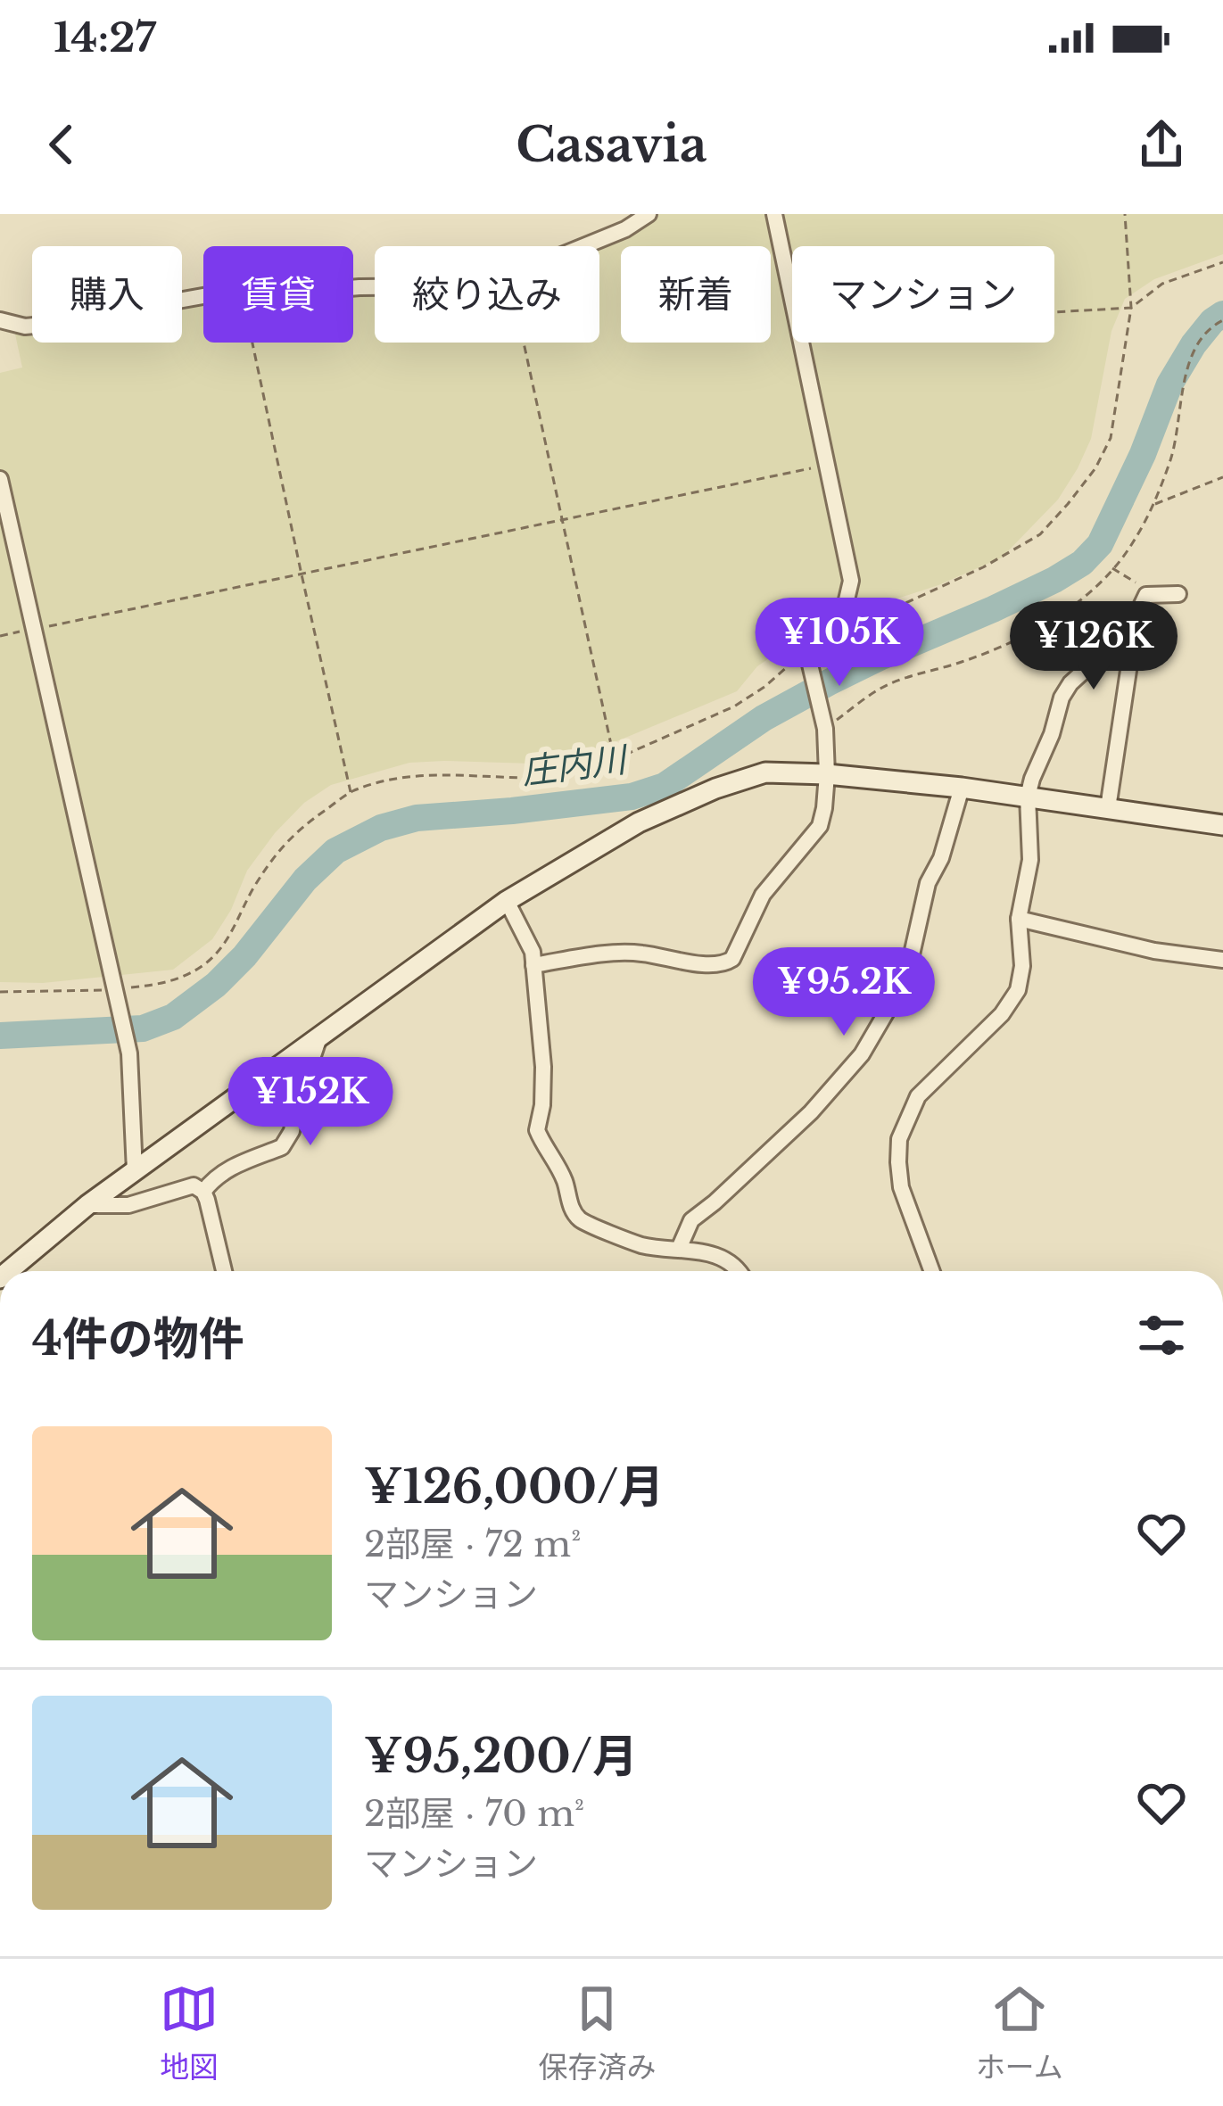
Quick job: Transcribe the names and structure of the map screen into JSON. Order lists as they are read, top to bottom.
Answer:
{
  "water": ["庄内川"],
  "page": {
    "status": "14:27",
    "header": "Casavia",
    "chip": [
      "購入",
      "賃貸",
      "絞り込み",
      "新着",
      "マンション"
    ],
    "price": [
      "¥105K",
      "¥126K",
      "¥95.2K",
      "¥152K"
    ],
    "heading": "4件の物件",
    "list": [
      {
        "name": "¥126,000/月",
        "note": "2部屋 · 72 m² · マンション"
      },
      {
        "name": "¥95,200/月",
        "note": "2部屋 · 70 m² · マンション"
      }
    ],
    "tabs": ["地図", "保存済み", "ホーム"]
  }
}
